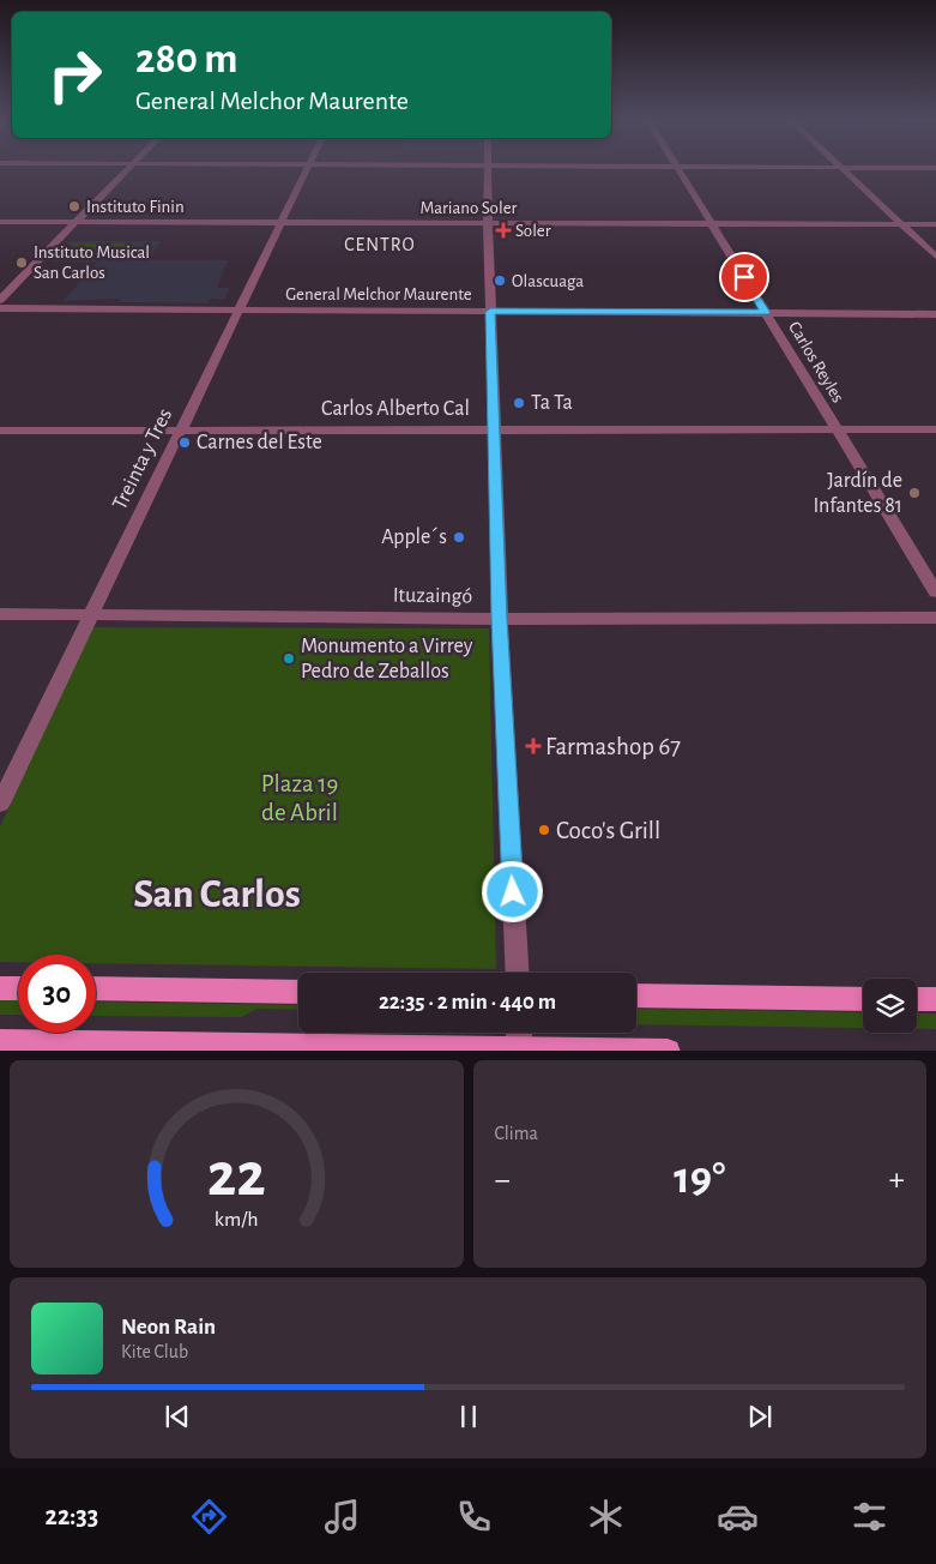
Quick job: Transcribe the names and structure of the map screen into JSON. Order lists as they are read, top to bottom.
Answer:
{
  "streets": {
    "street": [
      "Mariano Soler",
      "General Melchor Maurente",
      "Carlos Reyles",
      "Carlos Alberto Cal",
      "Treinta y Tres",
      "Ituzaingó"
    ]
  },
  "crossings": [
    ["Mariano Soler", "Carlos Reyles"],
    ["Mariano Soler", "Treinta y Tres"],
    ["General Melchor Maurente", "Carlos Reyles"],
    ["General Melchor Maurente", "Treinta y Tres"],
    ["Carlos Reyles", "Carlos Alberto Cal"],
    ["Carlos Alberto Cal", "Treinta y Tres"],
    ["Treinta y Tres", "Ituzaingó"]
  ],
  "districts": ["CENTRO", "San Carlos"],
  "parks": ["Plaza 19 de Abril"],
  "places": {
    "other": [
      "Instituto Finin",
      "Instituto Musical San Carlos",
      "Olascuaga",
      "Ta Ta",
      "Carnes del Este",
      "Jardín de Infantes 81",
      "Apple´s",
      "Monumento a Virrey Pedro de Zeballos",
      "Coco's Grill"
    ],
    "health": ["Soler", "Farmashop 67"]
  },
  "page": {
    "turn": ["280 m", "General Melchor Maurente"],
    "limit": "30",
    "trip": "22:35 · 2 min · 440 m",
    "tile": "Clima",
    "heat": ["−", "19°", "+"],
    "song": ["Neon Rain", "Kite Club"],
    "tabs": "22:33",
    "gauge": ["22", "km/h"]
  }
}
